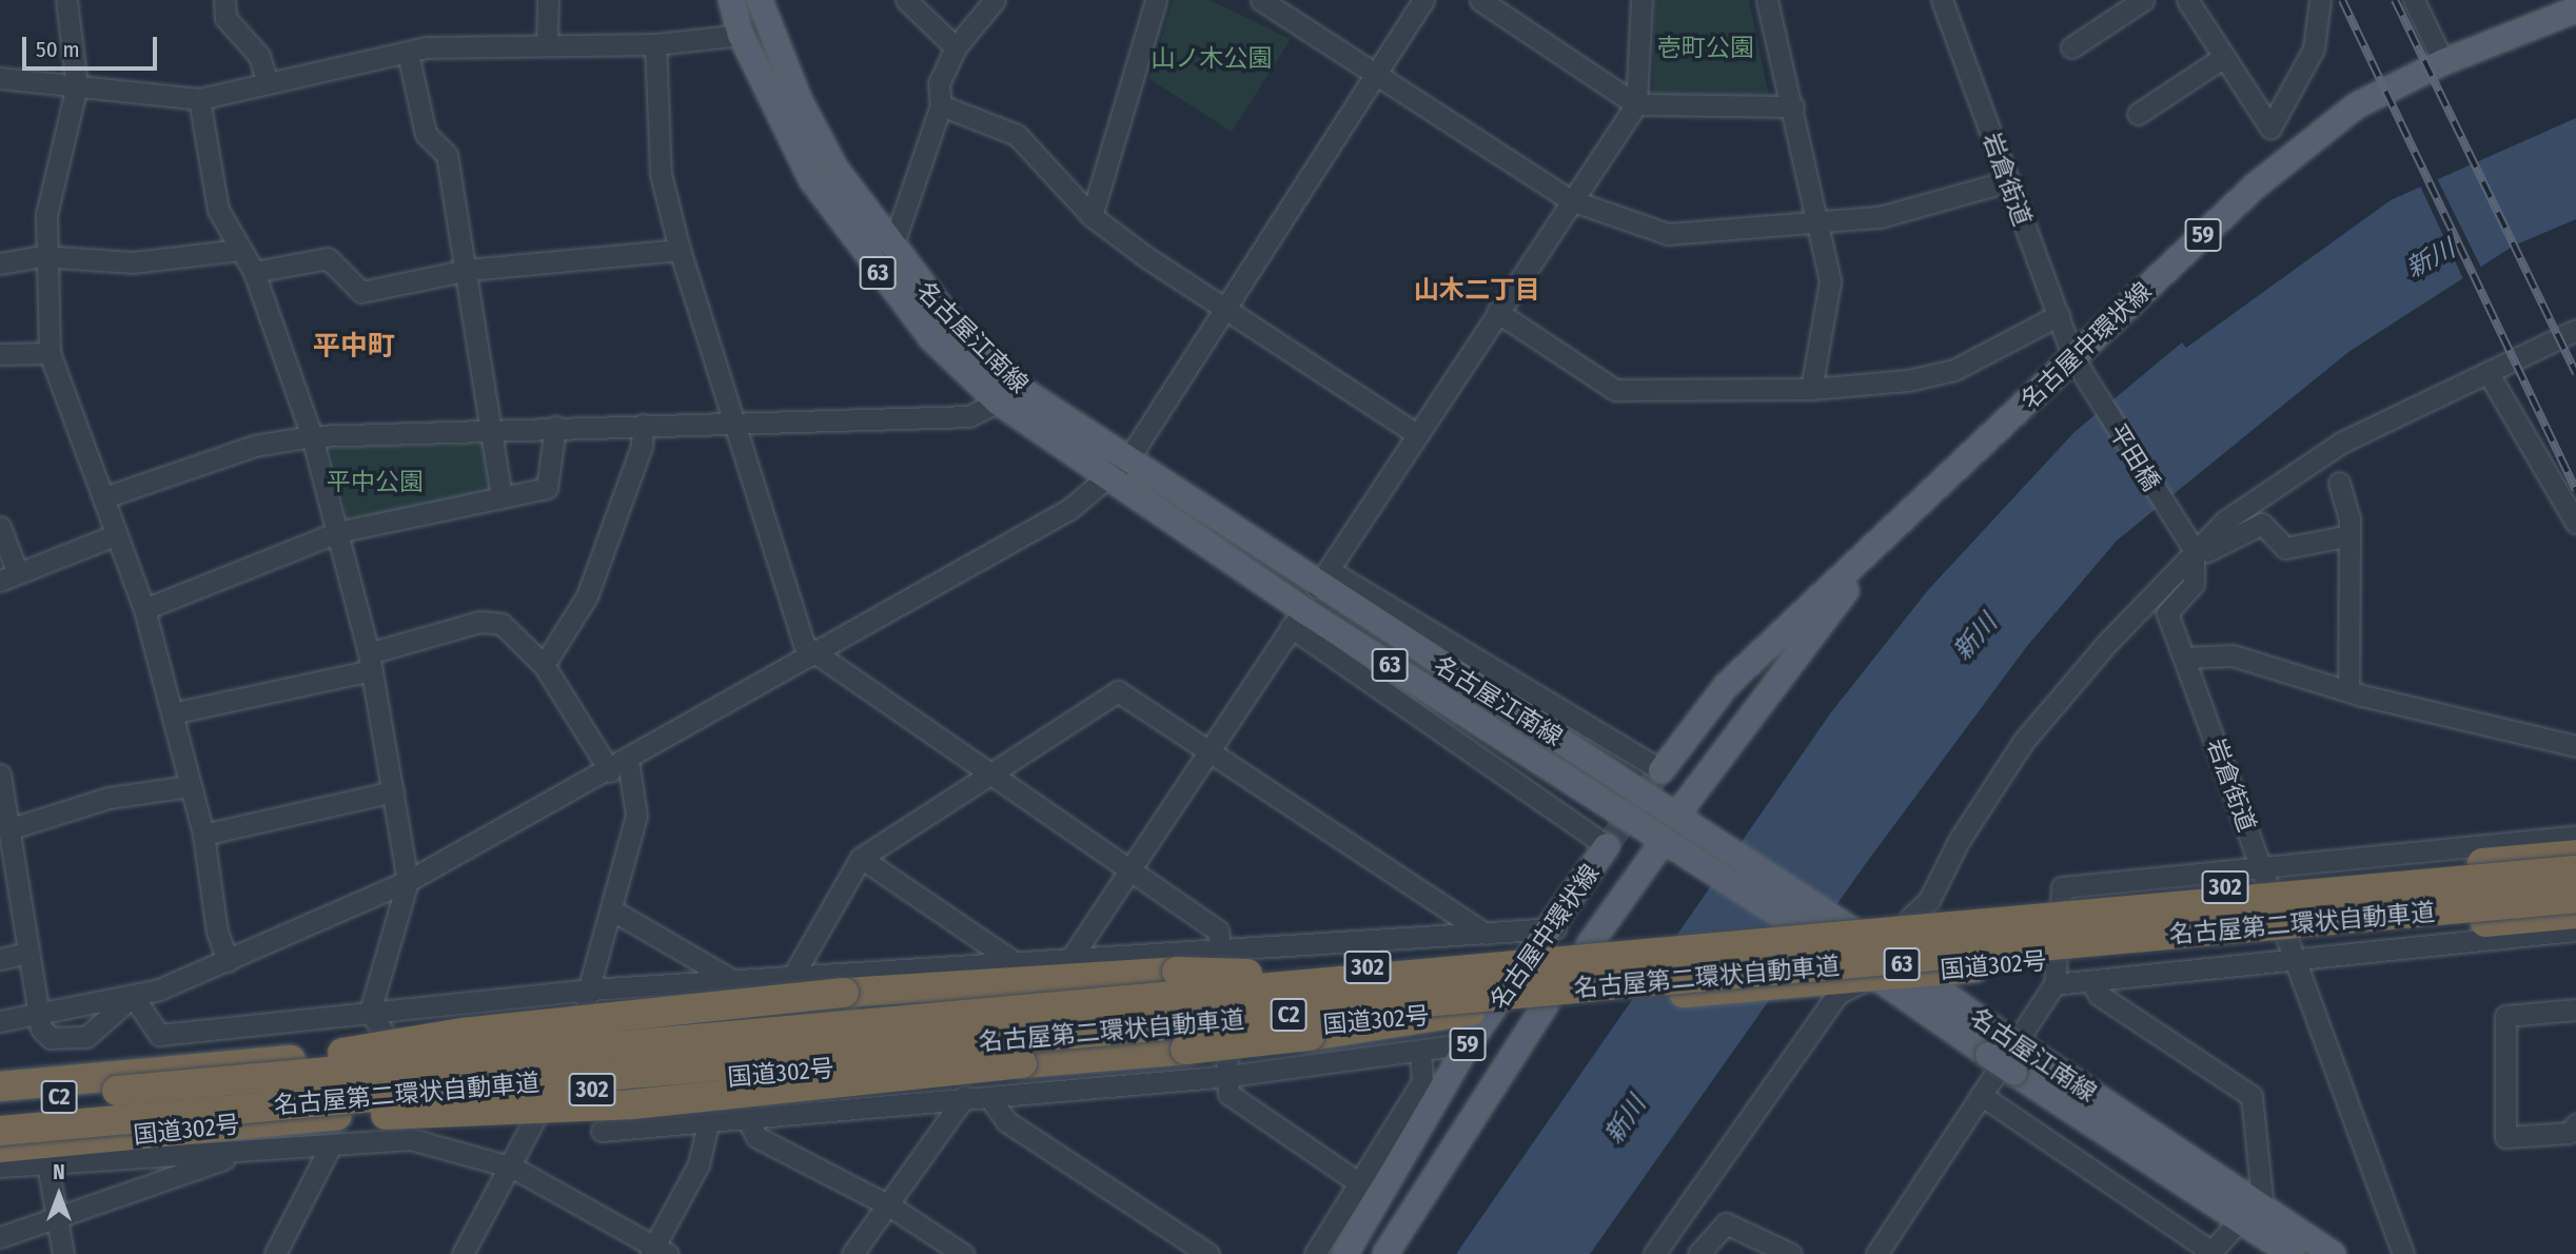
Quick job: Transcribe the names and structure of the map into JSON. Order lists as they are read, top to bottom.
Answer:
{
  "streets": {
    "highway": [
      "302",
      "名古屋第二環状自動車道",
      "国道302号",
      "C2"
    ],
    "main road": [
      "59",
      "63",
      "名古屋江南線",
      "名古屋中環状線"
    ],
    "street": ["岩倉街道", "平田橋"]
  },
  "crossings": [
    ["岩倉街道", "名古屋中環状線"],
    ["岩倉街道", "平田橋"],
    ["名古屋江南線", "302"],
    ["名古屋江南線", "国道302号"],
    ["名古屋中環状線", "平田橋"],
    ["名古屋中環状線", "302"]
  ],
  "districts": ["山木二丁目", "平中町"],
  "water": ["新川"],
  "parks": ["壱町公園", "山ノ木公園", "平中公園"],
  "scale_bar": "50 m",
  "north": "top"
}
